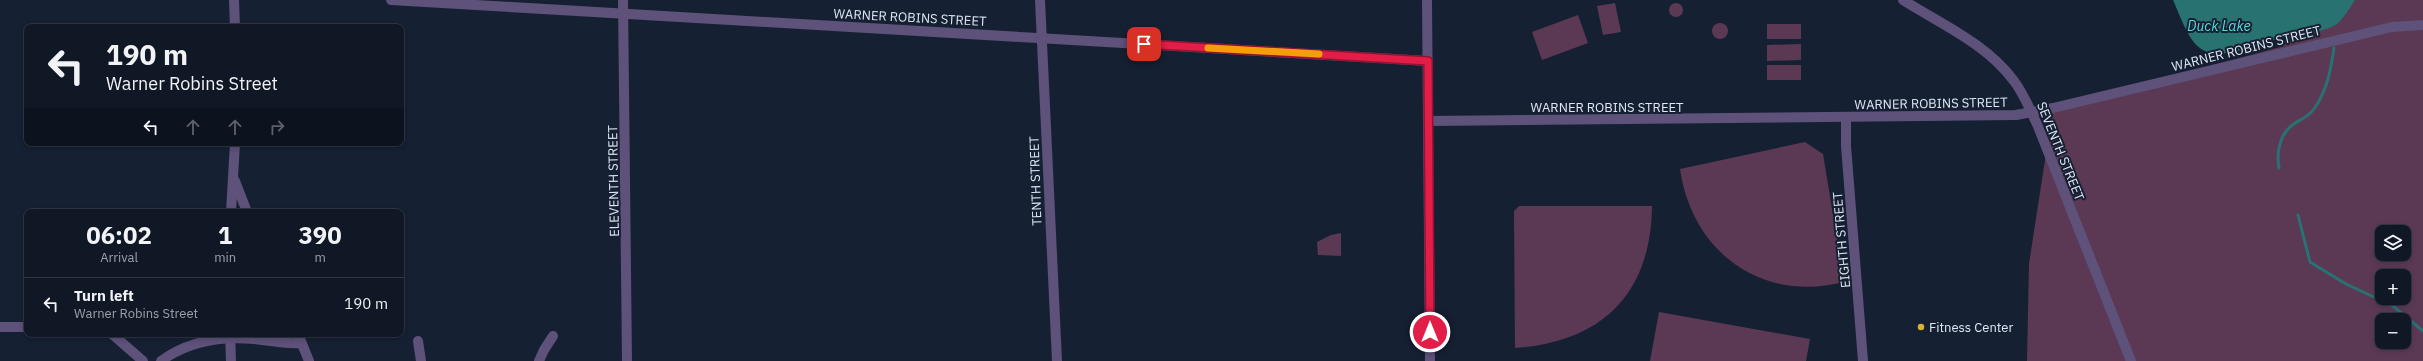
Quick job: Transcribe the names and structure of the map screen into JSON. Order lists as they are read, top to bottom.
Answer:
{
  "streets": {
    "street": [
      "WARNER ROBINS STREET",
      "SEVENTH STREET",
      "ELEVENTH STREET",
      "TENTH STREET",
      "EIGHTH STREET"
    ]
  },
  "crossings": [
    ["WARNER ROBINS STREET", "SEVENTH STREET"],
    ["WARNER ROBINS STREET", "ELEVENTH STREET"],
    ["WARNER ROBINS STREET", "TENTH STREET"],
    ["WARNER ROBINS STREET", "EIGHTH STREET"]
  ],
  "water": ["Duck Lake"],
  "places": ["Fitness Center"],
  "page": {
    "turn": ["190 m", "Warner Robins Street"],
    "eta": [
      "06:02",
      "Arrival",
      "1",
      "min",
      "390",
      "m"
    ],
    "map_buttons": ["+", "−"],
    "list": [
      {
        "name": "Turn left",
        "note": "Warner Robins Street",
        "value": "190 m"
      }
    ]
  }
}
